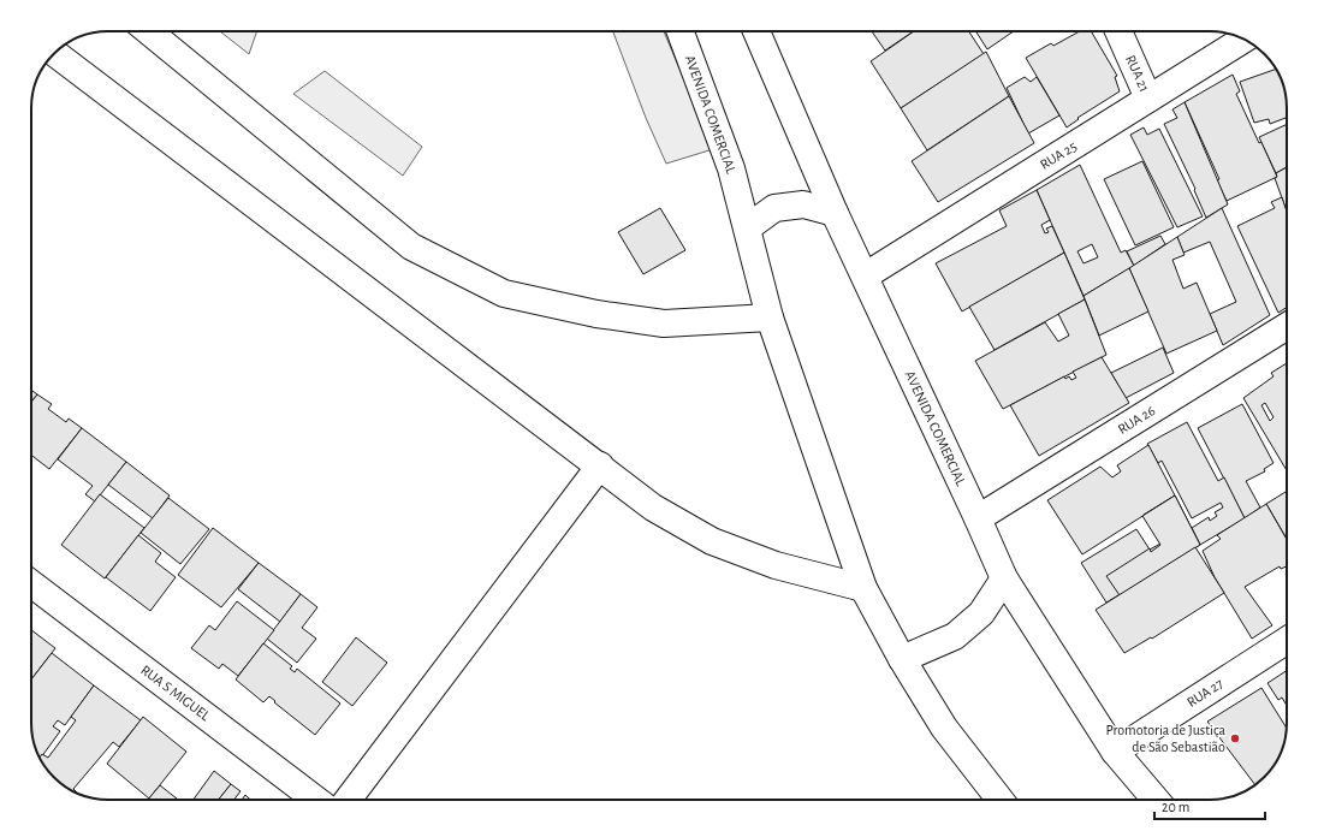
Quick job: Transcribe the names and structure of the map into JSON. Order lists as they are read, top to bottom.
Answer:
{
  "streets": {
    "street": [
      "RUA 21",
      "AVENIDA COMERCIAL",
      "RUA 25",
      "RUA 26",
      "RUA S MIGUEL",
      "RUA 27"
    ]
  },
  "crossings": [
    ["RUA 21", "RUA 25"],
    ["AVENIDA COMERCIAL", "RUA 25"],
    ["AVENIDA COMERCIAL", "RUA 26"],
    ["AVENIDA COMERCIAL", "RUA 27"]
  ],
  "places": ["Promotoria de Justiça de São Sebastião"],
  "scale_bar": "20 m"
}
